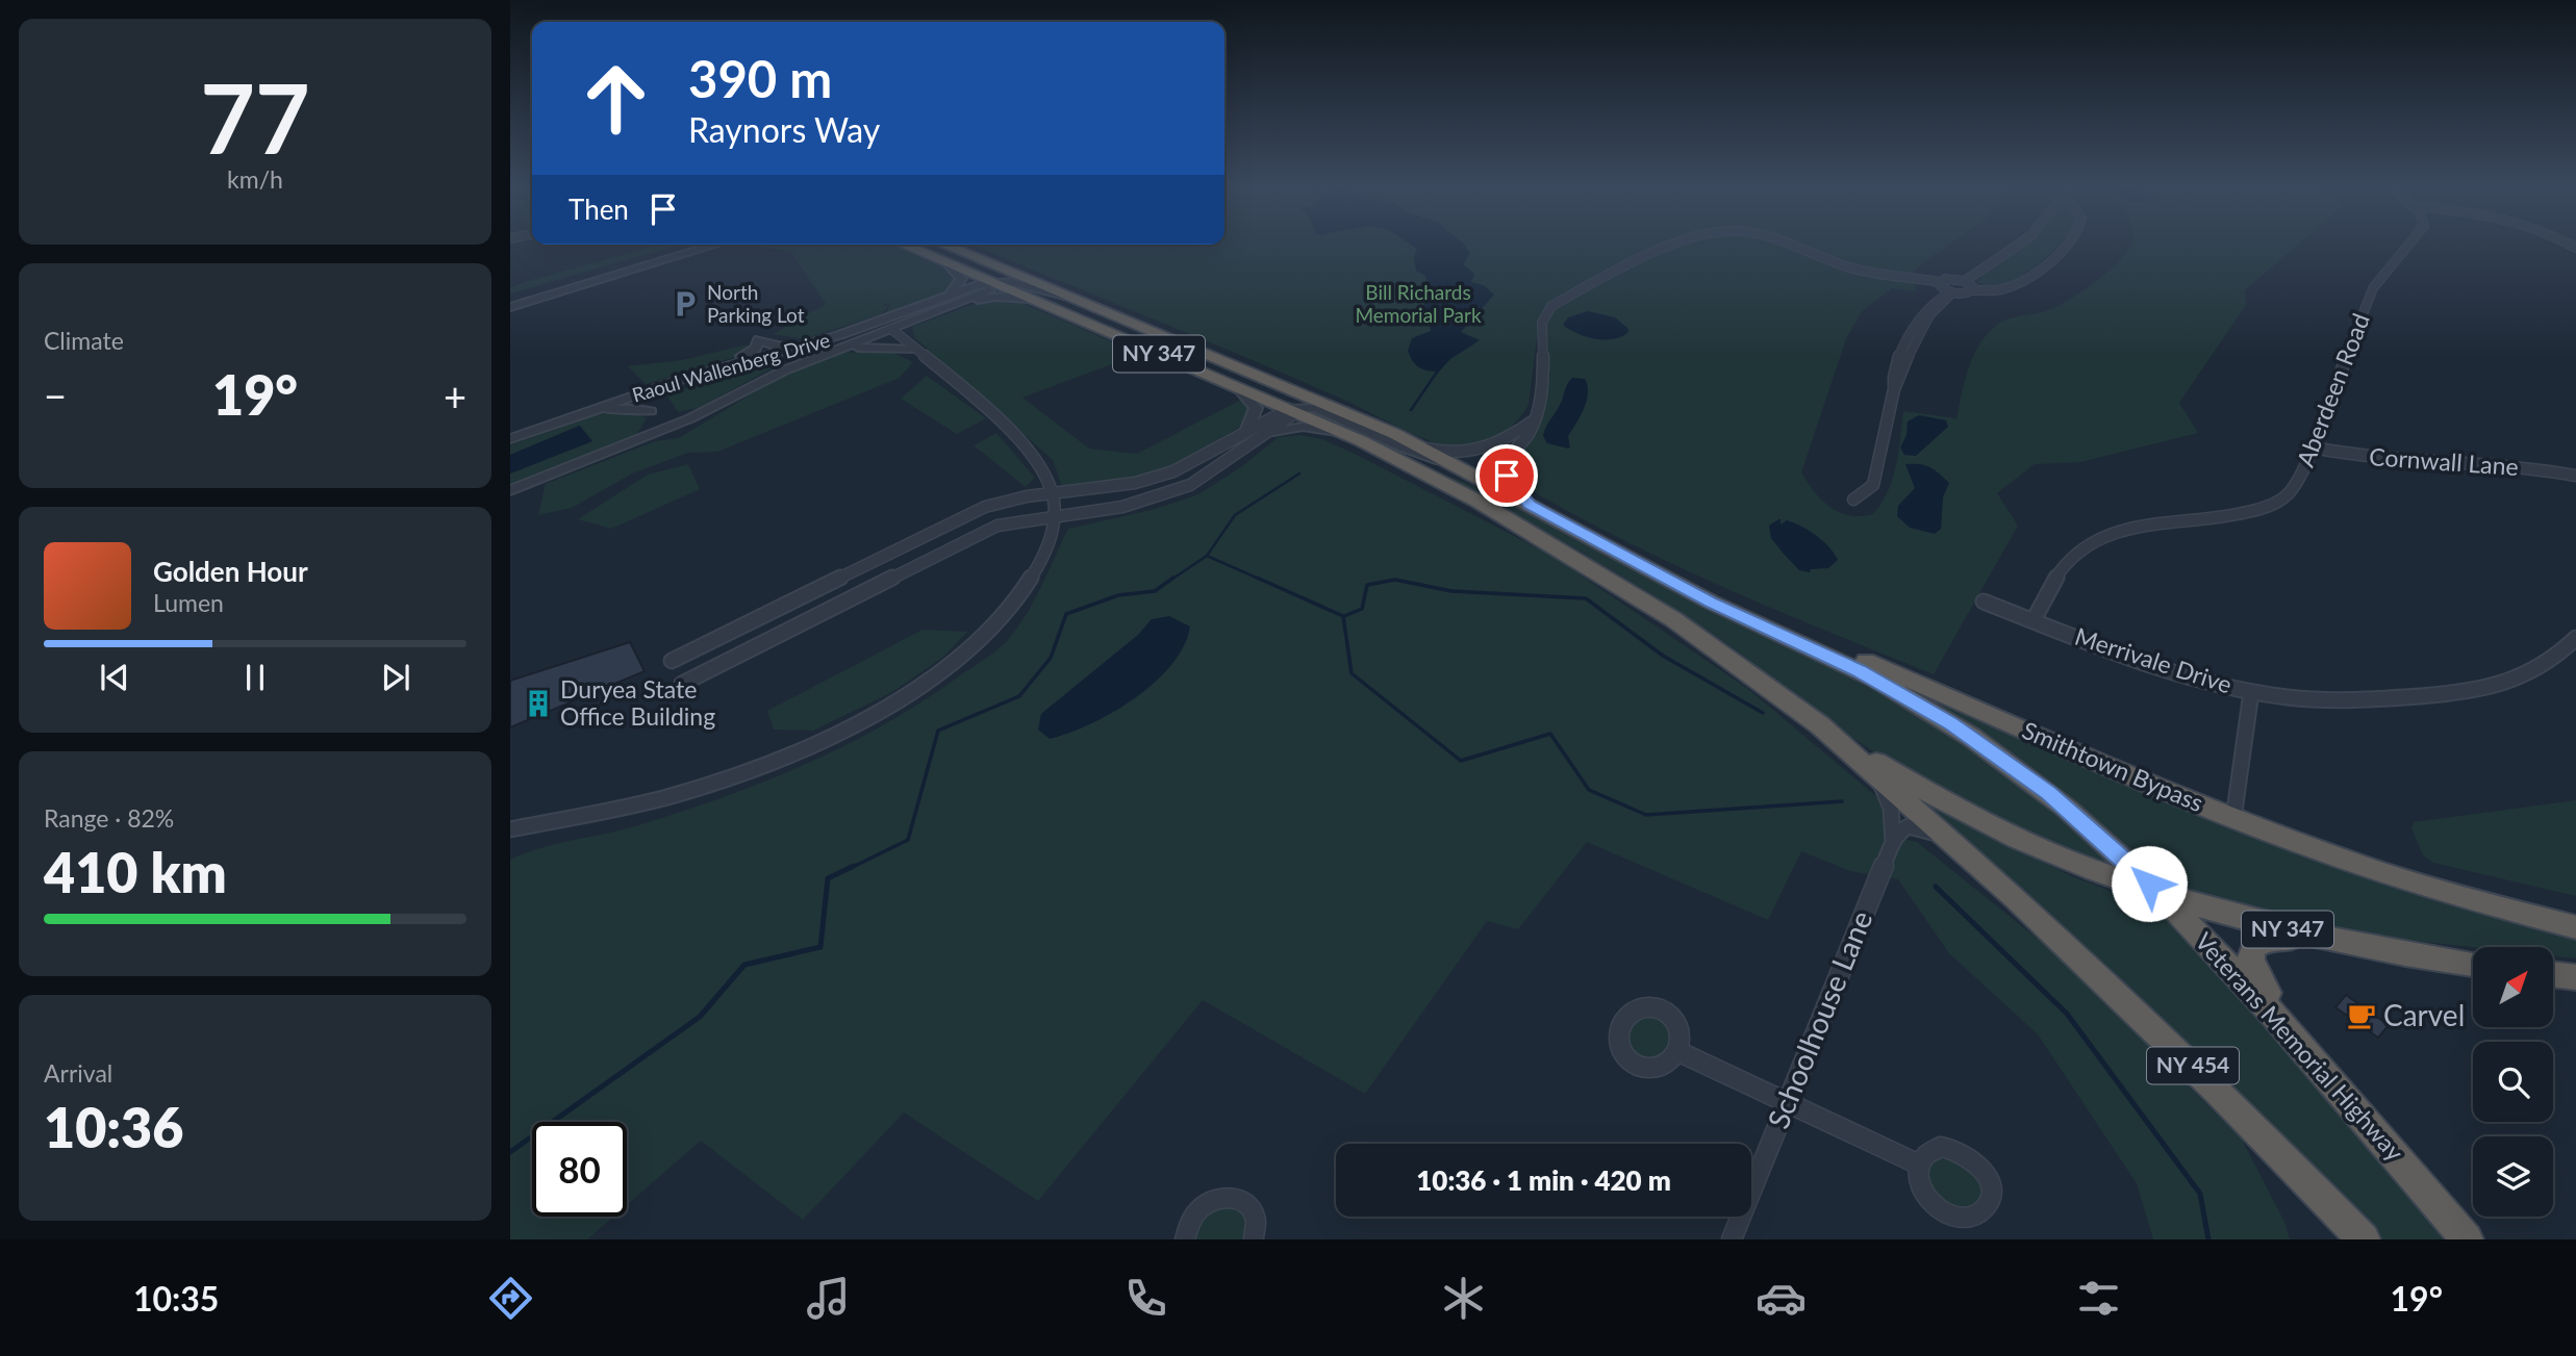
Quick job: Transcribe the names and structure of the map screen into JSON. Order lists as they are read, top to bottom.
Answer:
{
  "streets": {
    "highway": [
      "NY 347",
      "Smithtown Bypass",
      "Veterans Memorial Highway",
      "NY 454"
    ],
    "street": [
      "Raoul Wallenberg Drive",
      "Aberdeen Road",
      "Cornwall Lane",
      "Merrivale Drive",
      "Schoolhouse Lane"
    ]
  },
  "crossings": [
    ["NY 347", "Veterans Memorial Highway"],
    ["Raoul Wallenberg Drive", "Veterans Memorial Highway"],
    ["Aberdeen Road", "Cornwall Lane"],
    ["Aberdeen Road", "Merrivale Drive"],
    ["Smithtown Bypass", "Veterans Memorial Highway"],
    ["Schoolhouse Lane", "Veterans Memorial Highway"]
  ],
  "parks": ["Bill Richards Memorial Park"],
  "places": {
    "parking": ["North Parking Lot"],
    "building": ["Duryea State Office Building"],
    "cafe": ["Carvel"]
  },
  "north": "top right",
  "page": {
    "tile": [
      ["77", "km/h"],
      "Climate",
      ["Range · 82%", "410 km"],
      ["Arrival", "10:36"]
    ],
    "turn": ["390 m", "Raynors Way"],
    "then": "Then",
    "heat": ["−", "19°", "+"],
    "song": ["Golden Hour", "Lumen"],
    "limit": "80",
    "trip": "10:36 · 1 min · 420 m",
    "tabs": ["10:35", "19°"]
  }
}
